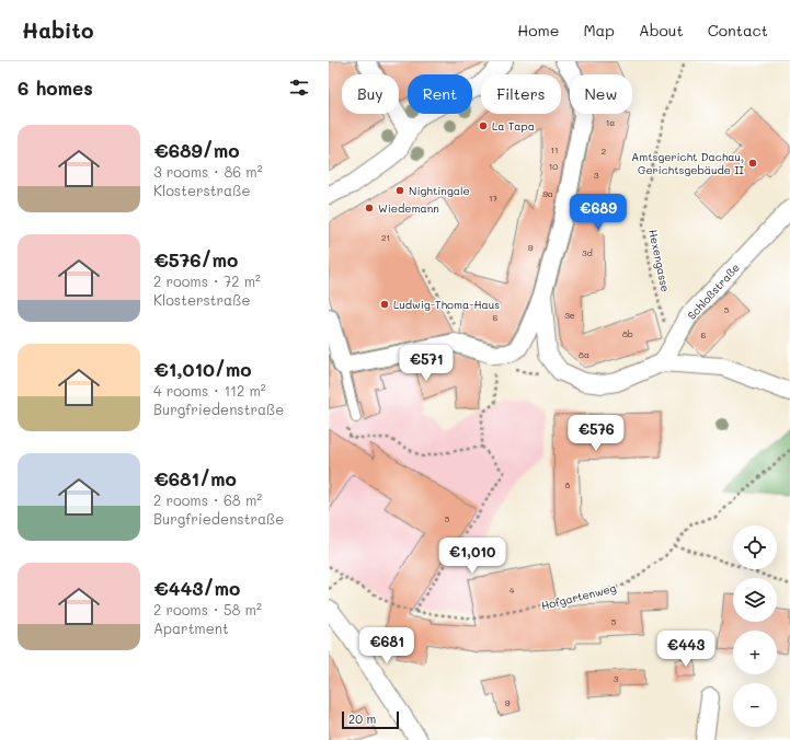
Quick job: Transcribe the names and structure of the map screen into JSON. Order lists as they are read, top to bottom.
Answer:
{
  "streets": {
    "street": ["Schloßstraße"],
    "path": ["Hexengasse", "Hofgartenweg"]
  },
  "places": [
    "La Tapa",
    "Amtsgericht Dachau, Gerichtsgebäude II",
    "Nightingale",
    "Wiedemann",
    "Ludwig-Thoma-Haus"
  ],
  "house_numbers": [
    "1a",
    "11",
    "2",
    "10",
    "3",
    "9a",
    "17",
    "21",
    "9",
    "3d",
    "5",
    "3e",
    "6",
    "8b",
    "6",
    "8a",
    "8",
    "5",
    "4",
    "5",
    "3",
    "9"
  ],
  "scale_bar": "20 m",
  "page": {
    "header": "Habito",
    "nav": [
      "Home",
      "Map",
      "About",
      "Contact"
    ],
    "heading": "6 homes",
    "chip": [
      "Buy",
      "Rent",
      "Filters",
      "New"
    ],
    "list": [
      {
        "name": "€689/mo",
        "note": "3 rooms · 86 m² · Klosterstraße"
      },
      {
        "name": "€576/mo",
        "note": "2 rooms · 72 m² · Klosterstraße"
      },
      {
        "name": "€1,010/mo",
        "note": "4 rooms · 112 m² · Burgfriedenstraße"
      },
      {
        "name": "€681/mo",
        "note": "2 rooms · 68 m² · Burgfriedenstraße"
      },
      {
        "name": "€443/mo",
        "note": "2 rooms · 58 m² · Apartment"
      }
    ],
    "price": [
      "€689",
      "€571",
      "€576",
      "€1,010",
      "€681",
      "€443"
    ],
    "map_buttons": ["+", "−"],
    "scale": "20 m"
  }
}
